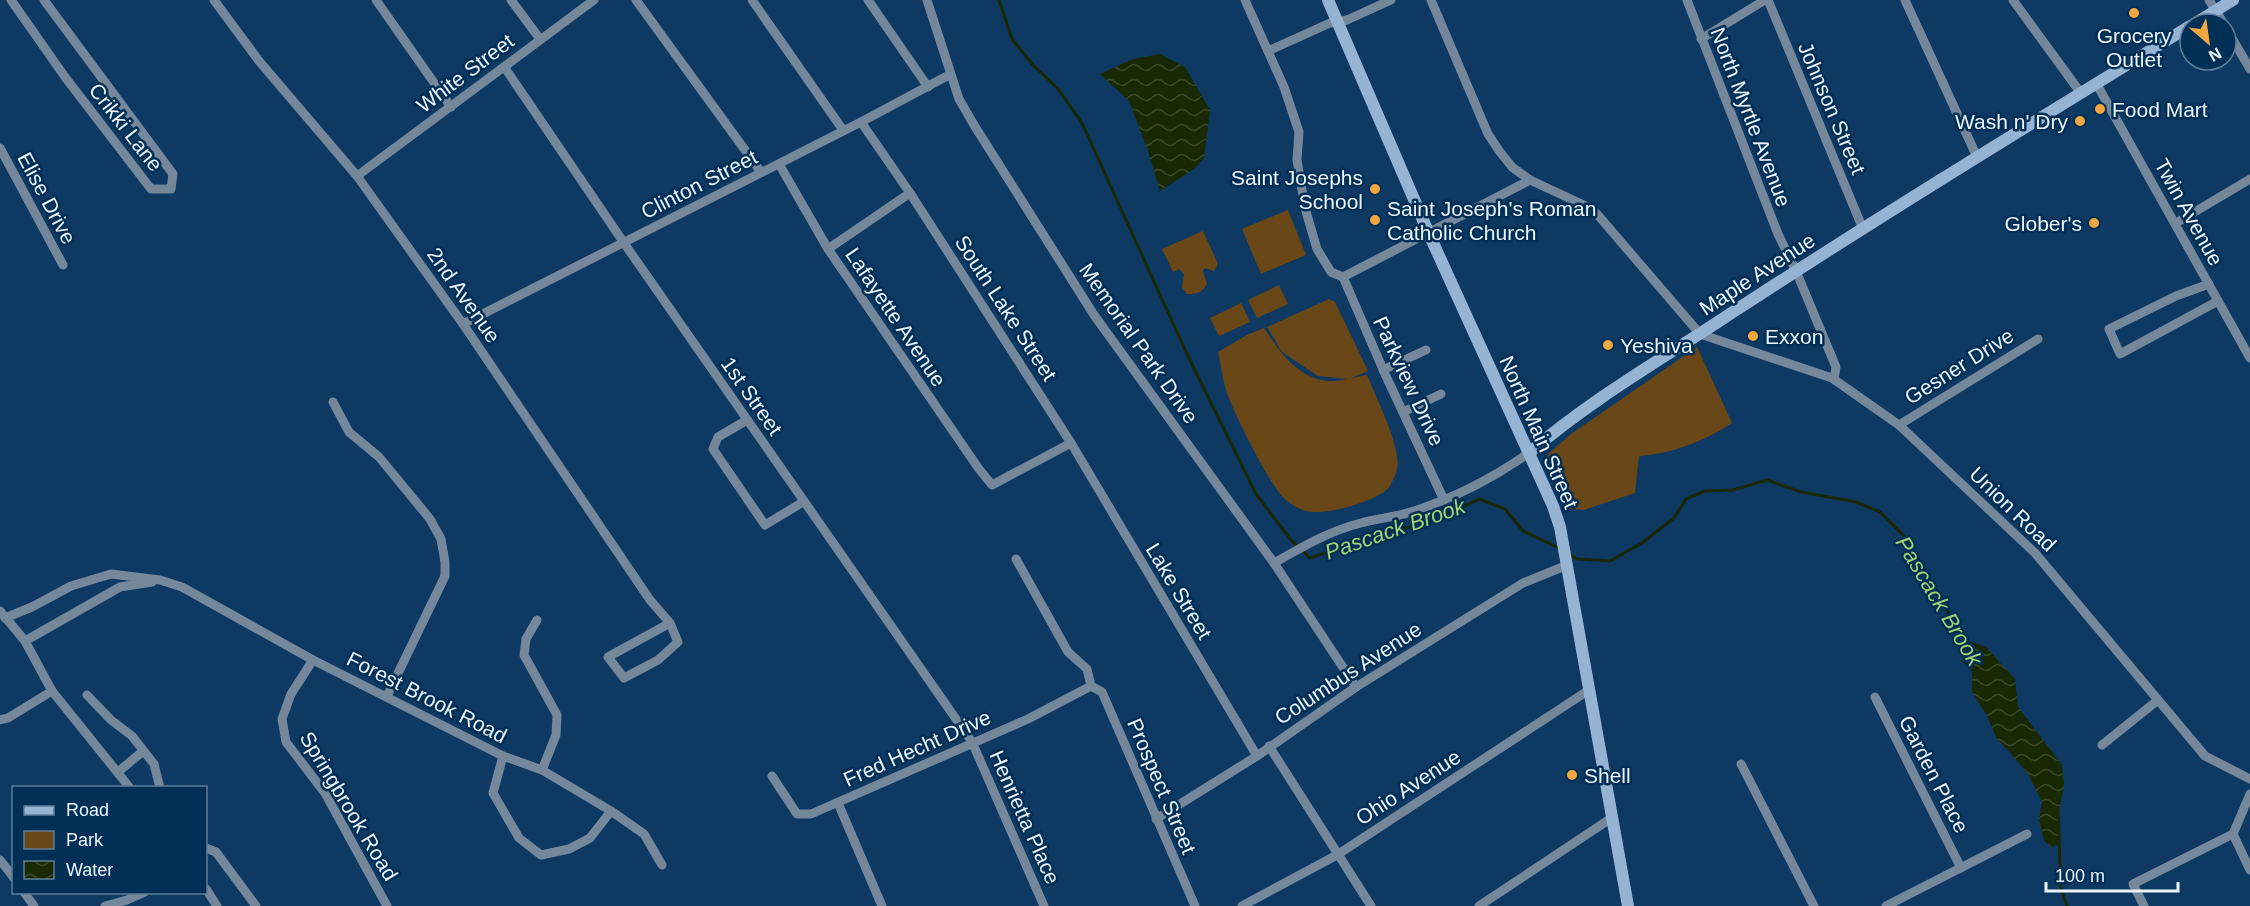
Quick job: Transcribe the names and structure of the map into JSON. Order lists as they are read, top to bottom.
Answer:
{
  "streets": {
    "main road": ["Maple Avenue", "North Main Street"],
    "street": [
      "White Street",
      "Johnson Street",
      "North Myrtle Avenue",
      "Crikki Lane",
      "Clinton Street",
      "Elise Drive",
      "Twin Avenue",
      "2nd Avenue",
      "South Lake Street",
      "Lafayette Avenue",
      "Memorial Park Drive",
      "Gesner Drive",
      "Parkview Drive",
      "1st Street",
      "Union Road",
      "Lake Street",
      "Columbus Avenue",
      "Forest Brook Road",
      "Fred Hecht Drive",
      "Garden Place",
      "Prospect Street",
      "Ohio Avenue",
      "Springbrook Road",
      "Henrietta Place"
    ]
  },
  "crossings": [
    ["White Street", "2nd Avenue"],
    ["White Street", "1st Street"],
    ["Johnson Street", "Maple Avenue"],
    ["North Myrtle Avenue", "Maple Avenue"],
    ["North Myrtle Avenue", "Union Road"],
    ["Clinton Street", "2nd Avenue"],
    ["Clinton Street", "Lafayette Avenue"],
    ["Clinton Street", "Memorial Park Drive"],
    ["Clinton Street", "1st Street"],
    ["Twin Avenue", "Maple Avenue"],
    ["Maple Avenue", "Memorial Park Drive"],
    ["Maple Avenue", "Parkview Drive"],
    ["Maple Avenue", "North Main Street"],
    ["Maple Avenue", "Union Road"],
    ["South Lake Street", "Lafayette Avenue"],
    ["South Lake Street", "Lake Street"],
    ["Lafayette Avenue", "Lake Street"],
    ["Memorial Park Drive", "Columbus Avenue"],
    ["Gesner Drive", "Union Road"],
    ["1st Street", "Fred Hecht Drive"],
    ["1st Street", "Henrietta Place"],
    ["North Main Street", "Columbus Avenue"],
    ["North Main Street", "Ohio Avenue"],
    ["Lake Street", "Columbus Avenue"],
    ["Columbus Avenue", "Prospect Street"],
    ["Forest Brook Road", "Springbrook Road"],
    ["Fred Hecht Drive", "Prospect Street"],
    ["Fred Hecht Drive", "Henrietta Place"]
  ],
  "water": ["Pascack Brook"],
  "places": [
    "Grocery Outlet",
    "Food Mart",
    "Wash n' Dry",
    "Saint Josephs School",
    "Saint Joseph's Roman Catholic Church",
    "Glober's",
    "Exxon",
    "Yeshiva",
    "Shell"
  ],
  "legend": ["Road", "Park", "Water"],
  "scale_bar": "100 m",
  "north": "bottom right"
}
